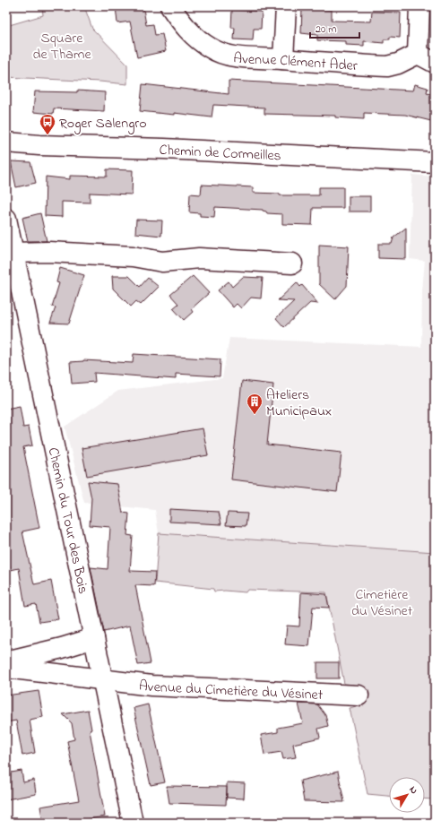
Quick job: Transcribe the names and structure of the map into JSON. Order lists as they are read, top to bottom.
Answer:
{
  "streets": {
    "street": [
      "Avenue Clément Ader",
      "Chemin de Cormeilles",
      "Chemin du Tour des Bois",
      "Avenue du Cimetière du Vésinet"
    ]
  },
  "crossings": [
    ["Chemin du Tour des Bois", "Avenue du Cimetière du Vésinet"]
  ],
  "parks": ["Square de Thame", "Cimetière du Vésinet"],
  "places": {
    "bus stop": ["Roger Salengro"],
    "building": ["Ateliers Municipaux"]
  },
  "scale_bar": "20 m",
  "north": "top right"
}
